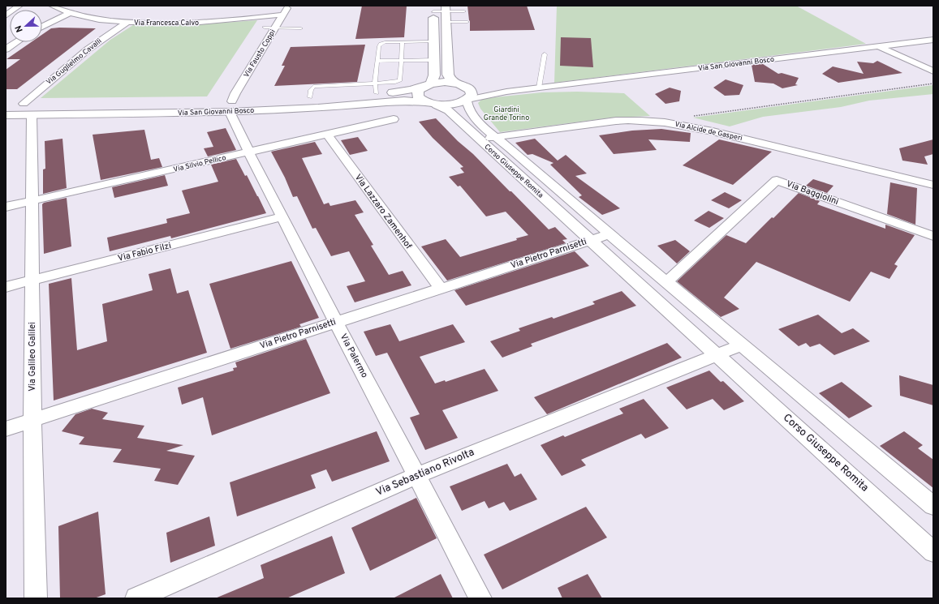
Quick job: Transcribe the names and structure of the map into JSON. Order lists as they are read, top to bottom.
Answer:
{
  "streets": {
    "main road": ["Via San Giovanni Bosco"],
    "street": [
      "Via Francesca Calvo",
      "Via Fausto Coppi",
      "Via Guglielmo Cavalli",
      "Via Alcide de Gasperi",
      "Via Silvio Pellico",
      "Corso Giuseppe Romita",
      "Via Baggiolini",
      "Via Lazzaro Zamenhof",
      "Via Fabio Filzi",
      "Via Pietro Parnisetti",
      "Via Palermo",
      "Via Galileo Galilei",
      "Via Sebastiano Rivolta"
    ]
  },
  "crossings": [
    ["Via Francesca Calvo", "Via Fausto Coppi"],
    ["Via Francesca Calvo", "Via Guglielmo Cavalli"],
    ["Via Fausto Coppi", "Via San Giovanni Bosco"],
    ["Via Fausto Coppi", "Via Palermo"],
    ["Via Guglielmo Cavalli", "Via San Giovanni Bosco"],
    ["Via Guglielmo Cavalli", "Via Galileo Galilei"],
    ["Via San Giovanni Bosco", "Corso Giuseppe Romita"],
    ["Via San Giovanni Bosco", "Via Palermo"],
    ["Via San Giovanni Bosco", "Via Galileo Galilei"],
    ["Via Alcide de Gasperi", "Corso Giuseppe Romita"],
    ["Via Silvio Pellico", "Via Lazzaro Zamenhof"],
    ["Via Silvio Pellico", "Via Palermo"],
    ["Via Silvio Pellico", "Via Galileo Galilei"],
    ["Corso Giuseppe Romita", "Via Baggiolini"],
    ["Corso Giuseppe Romita", "Via Pietro Parnisetti"],
    ["Corso Giuseppe Romita", "Via Sebastiano Rivolta"],
    ["Via Lazzaro Zamenhof", "Via Pietro Parnisetti"],
    ["Via Fabio Filzi", "Via Palermo"],
    ["Via Fabio Filzi", "Via Galileo Galilei"],
    ["Via Pietro Parnisetti", "Via Palermo"],
    ["Via Pietro Parnisetti", "Via Galileo Galilei"],
    ["Via Palermo", "Via Sebastiano Rivolta"]
  ],
  "parks": ["Giardini Grande Torino"],
  "north": "left"
}
